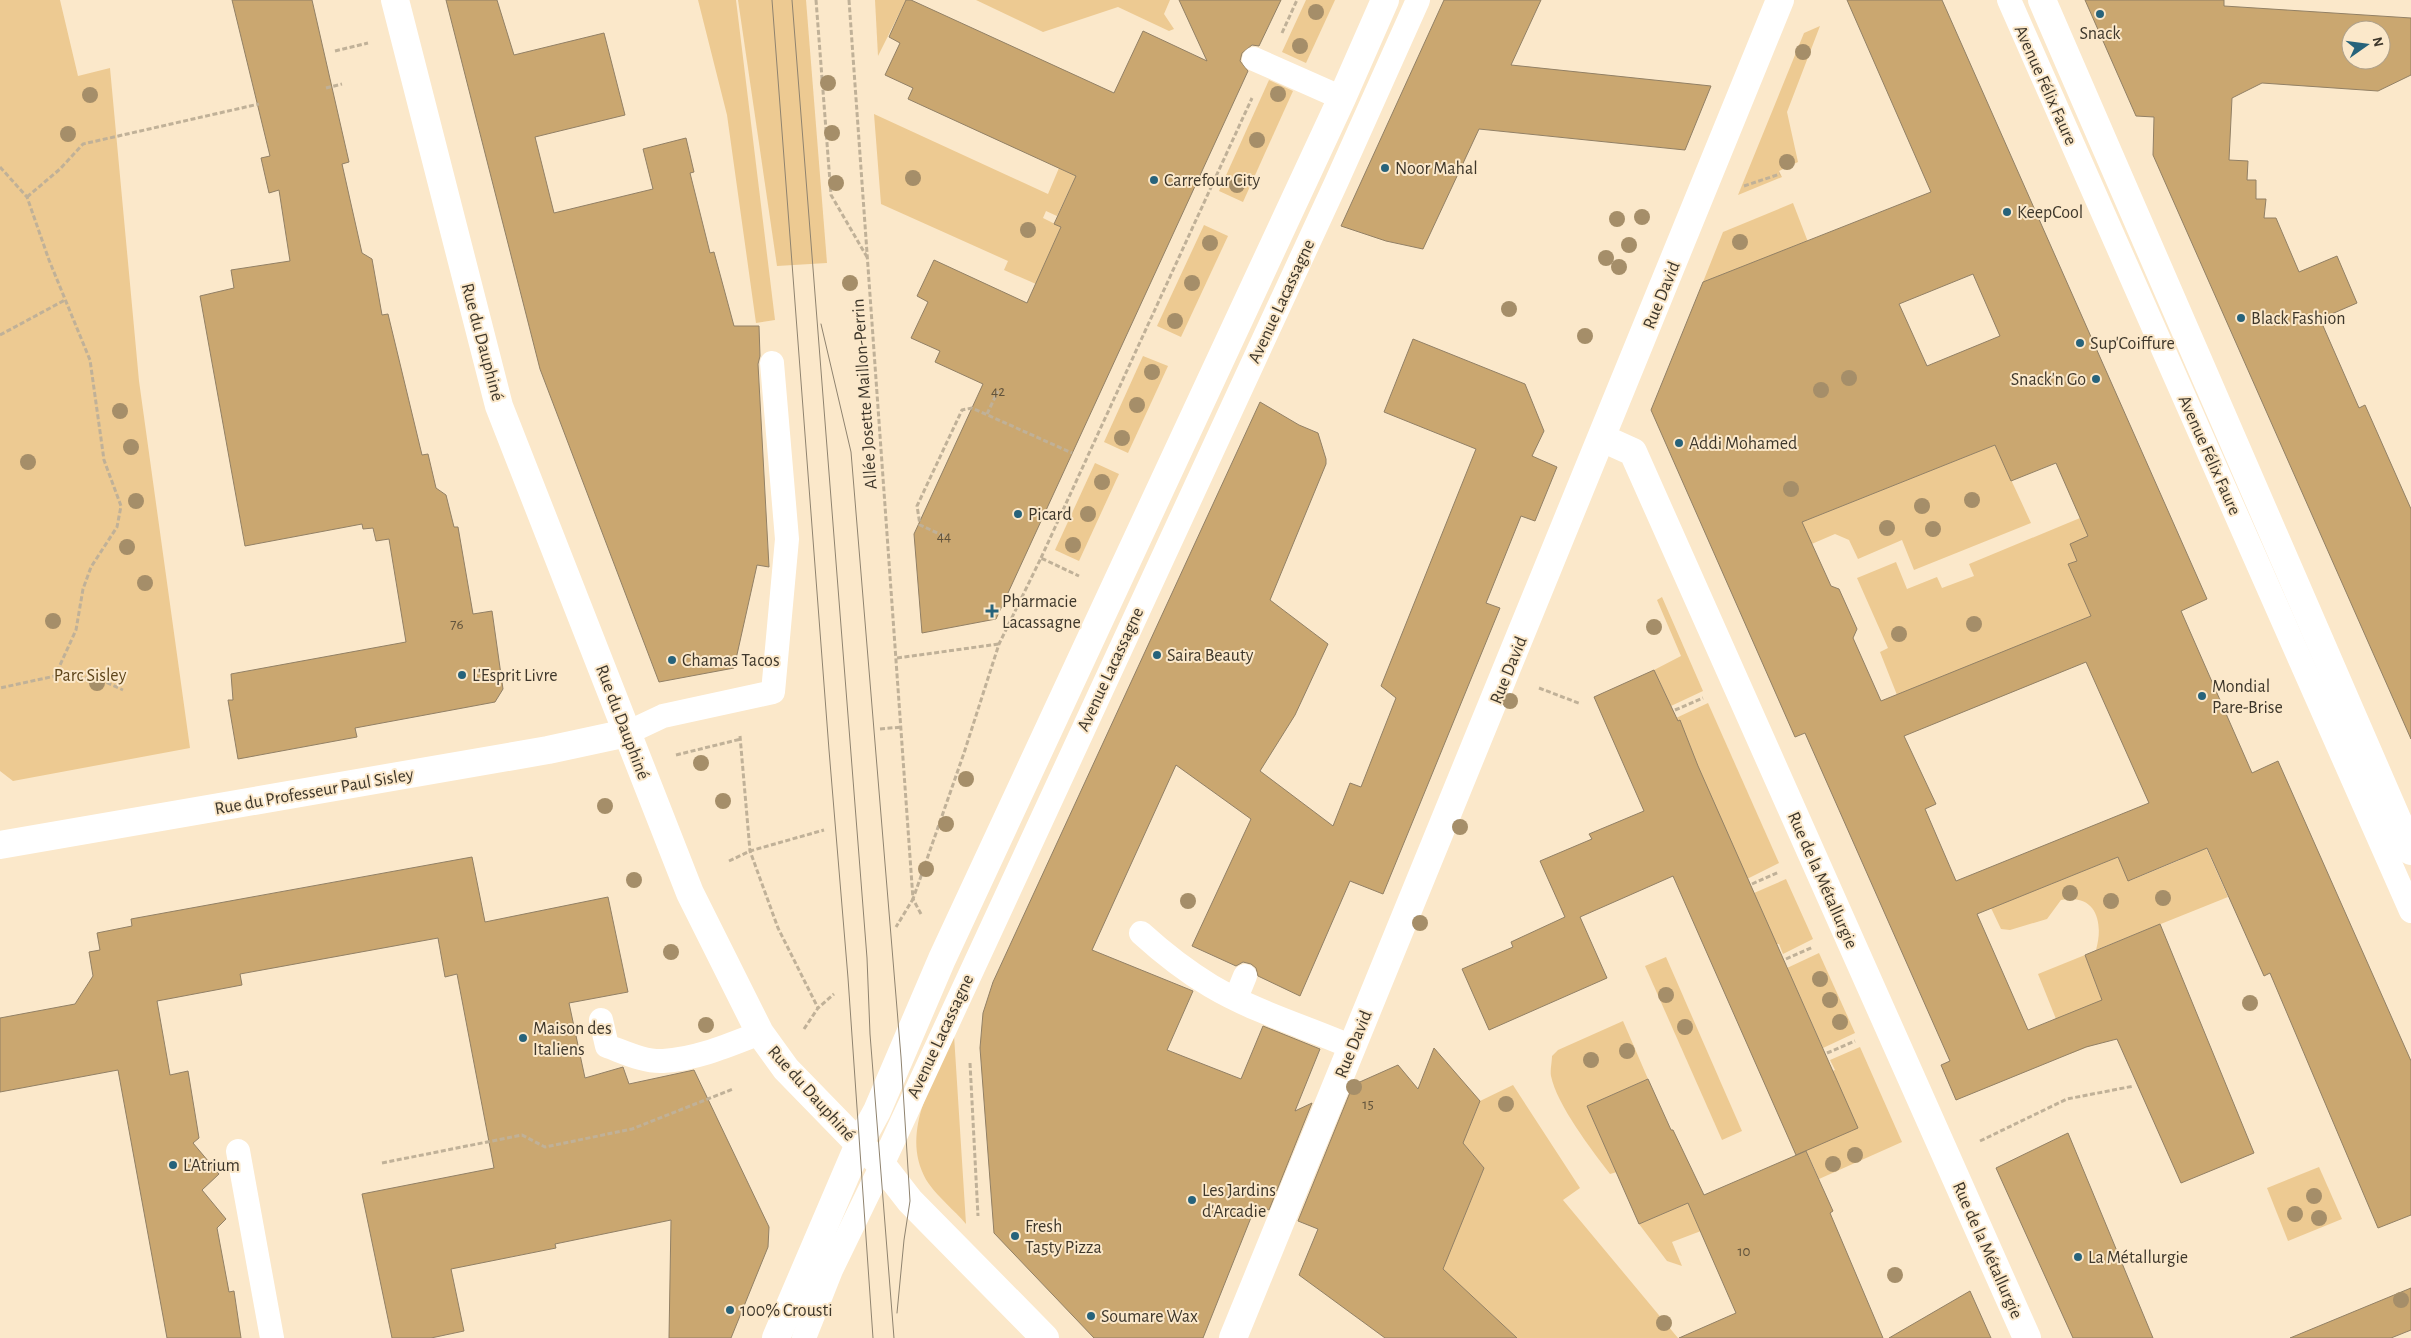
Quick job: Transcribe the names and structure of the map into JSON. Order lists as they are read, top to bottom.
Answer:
{
  "streets": {
    "street": [
      "Avenue Félix Faure",
      "Rue David",
      "Avenue Lacassagne",
      "Rue du Dauphiné",
      "Rue du Professeur Paul Sisley",
      "Rue de la Métallurgie"
    ],
    "path": ["Allée Josette Maillon-Perrin"]
  },
  "crossings": [
    ["Rue David", "Rue de la Métallurgie"],
    ["Avenue Lacassagne", "Rue du Dauphiné"],
    ["Rue du Dauphiné", "Rue du Professeur Paul Sisley"]
  ],
  "parks": ["Parc Sisley"],
  "places": {
    "other": [
      "Snack",
      "Noor Mahal",
      "Carrefour City",
      "KeepCool",
      "Black Fashion",
      "Sup'Coiffure",
      "Snack'n Go",
      "Addi Mohamed",
      "Picard",
      "Saira Beauty",
      "Chamas Tacos",
      "L'Esprit Livre",
      "Mondial Pare-Brise",
      "Maison des Italiens",
      "L'Atrium",
      "Les Jardins d'Arcadie",
      "Fresh Ta5ty Pizza",
      "La Métallurgie",
      "100% Crousti",
      "Soumare Wax"
    ],
    "health": ["Pharmacie Lacassagne"]
  },
  "house_numbers": [
    "42",
    "44",
    "76",
    "15",
    "10"
  ],
  "north": "right"
}
